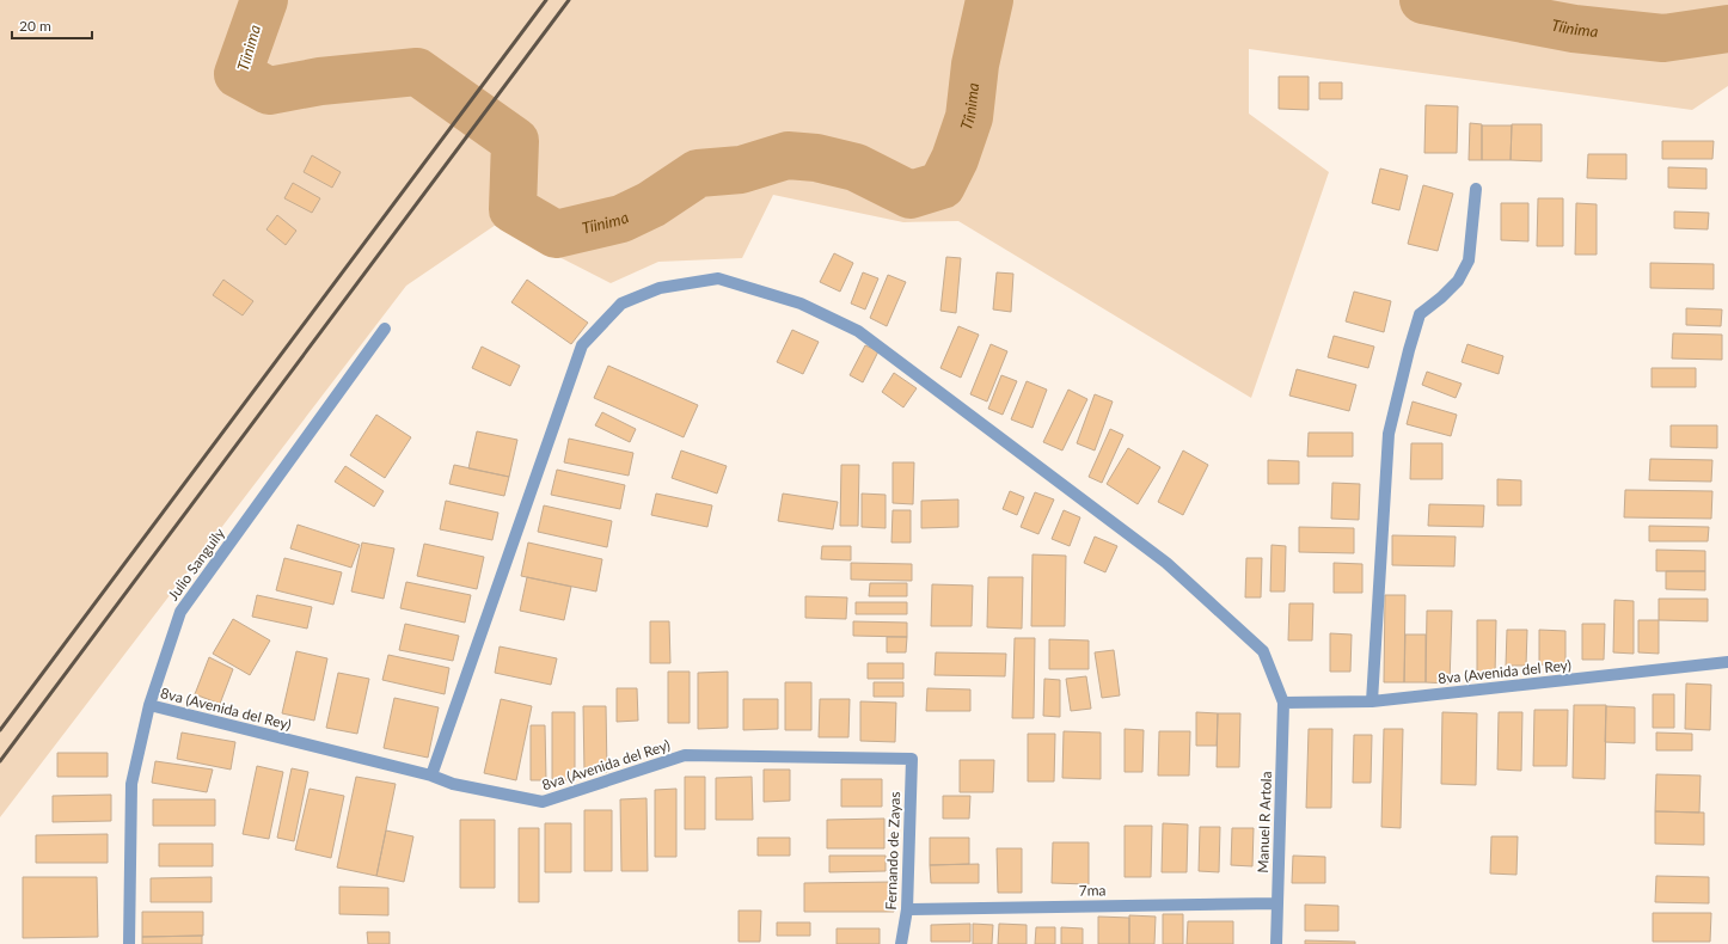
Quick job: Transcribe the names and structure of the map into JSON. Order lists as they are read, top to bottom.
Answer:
{
  "streets": {
    "street": [
      "Julio Sanguily",
      "8va (Avenida del Rey)",
      "Manuel R Artola",
      "Fernando de Zayas",
      "7ma"
    ]
  },
  "crossings": [
    ["Julio Sanguily", "8va (Avenida del Rey)"],
    ["8va (Avenida del Rey)", "Manuel R Artola"],
    ["8va (Avenida del Rey)", "Fernando de Zayas"],
    ["Manuel R Artola", "7ma"],
    ["Fernando de Zayas", "7ma"]
  ],
  "water": ["Tíinima"],
  "scale_bar": "20 m"
}
